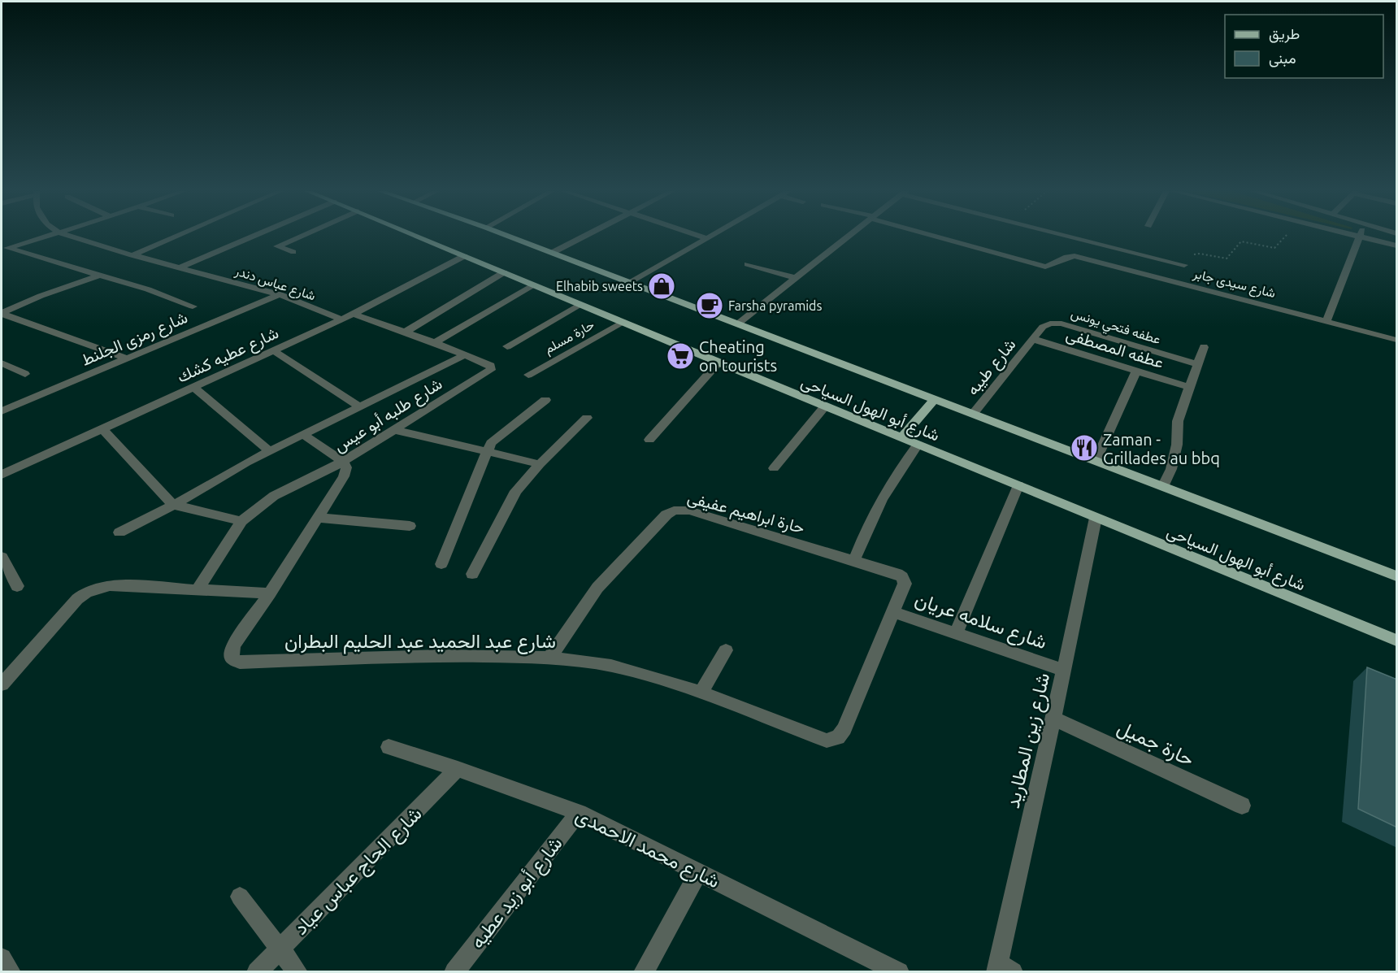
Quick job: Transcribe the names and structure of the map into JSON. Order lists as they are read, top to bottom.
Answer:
{
  "streets": {
    "main road": ["شارع أبو الهول السياحى"],
    "street": [
      "شارع عباس دندر",
      "شارع سيدى جابر",
      "عطفه فتحي يونس",
      "حارة مسلم",
      "شارع رمزى الجلنط",
      "عطفه المصطفى",
      "شارع عطيه كشك",
      "شارع طيبه",
      "شارع طلبه أبو عيس",
      "حارة ابراهيم عفيفى",
      "شارع سلامه عريان",
      "شارع عبد الحميد عبد الحليم البطران",
      "شارع زين المطاريد",
      "حارة جميل",
      "شارع محمد الاحمدى",
      "شارع الحاج عباس عياد",
      "شارع أبو زيد عطيه"
    ]
  },
  "crossings": [
    ["شارع عباس دندر", "شارع رمزى الجلنط"],
    ["شارع عباس دندر", "شارع عطيه كشك"],
    ["عطفه فتحي يونس", "عطفه المصطفى"],
    ["عطفه فتحي يونس", "شارع طيبه"],
    ["حارة مسلم", "شارع أبو الهول السياحى"],
    ["عطفه المصطفى", "شارع طيبه"],
    ["شارع عطيه كشك", "شارع أبو الهول السياحى"],
    ["شارع عطيه كشك", "شارع طلبه أبو عيس"],
    ["شارع طيبه", "شارع أبو الهول السياحى"],
    ["شارع أبو الهول السياحى", "شارع زين المطاريد"],
    ["شارع طلبه أبو عيس", "شارع عبد الحميد عبد الحليم البطران"],
    ["حارة ابراهيم عفيفى", "شارع سلامه عريان"],
    ["حارة ابراهيم عفيفى", "شارع عبد الحميد عبد الحليم البطران"],
    ["شارع سلامه عريان", "شارع عبد الحميد عبد الحليم البطران"],
    ["شارع سلامه عريان", "شارع زين المطاريد"],
    ["شارع زين المطاريد", "حارة جميل"],
    ["شارع محمد الاحمدى", "شارع الحاج عباس عياد"],
    ["شارع محمد الاحمدى", "شارع أبو زيد عطيه"]
  ],
  "places": {
    "shop": ["Elhabib sweets"],
    "cafe": ["Farsha pyramids"],
    "supermarket": ["Cheating on tourists"],
    "restaurant": ["Zaman - Grillades au bbq"]
  },
  "legend": ["طريق", "مبنى"]
}
